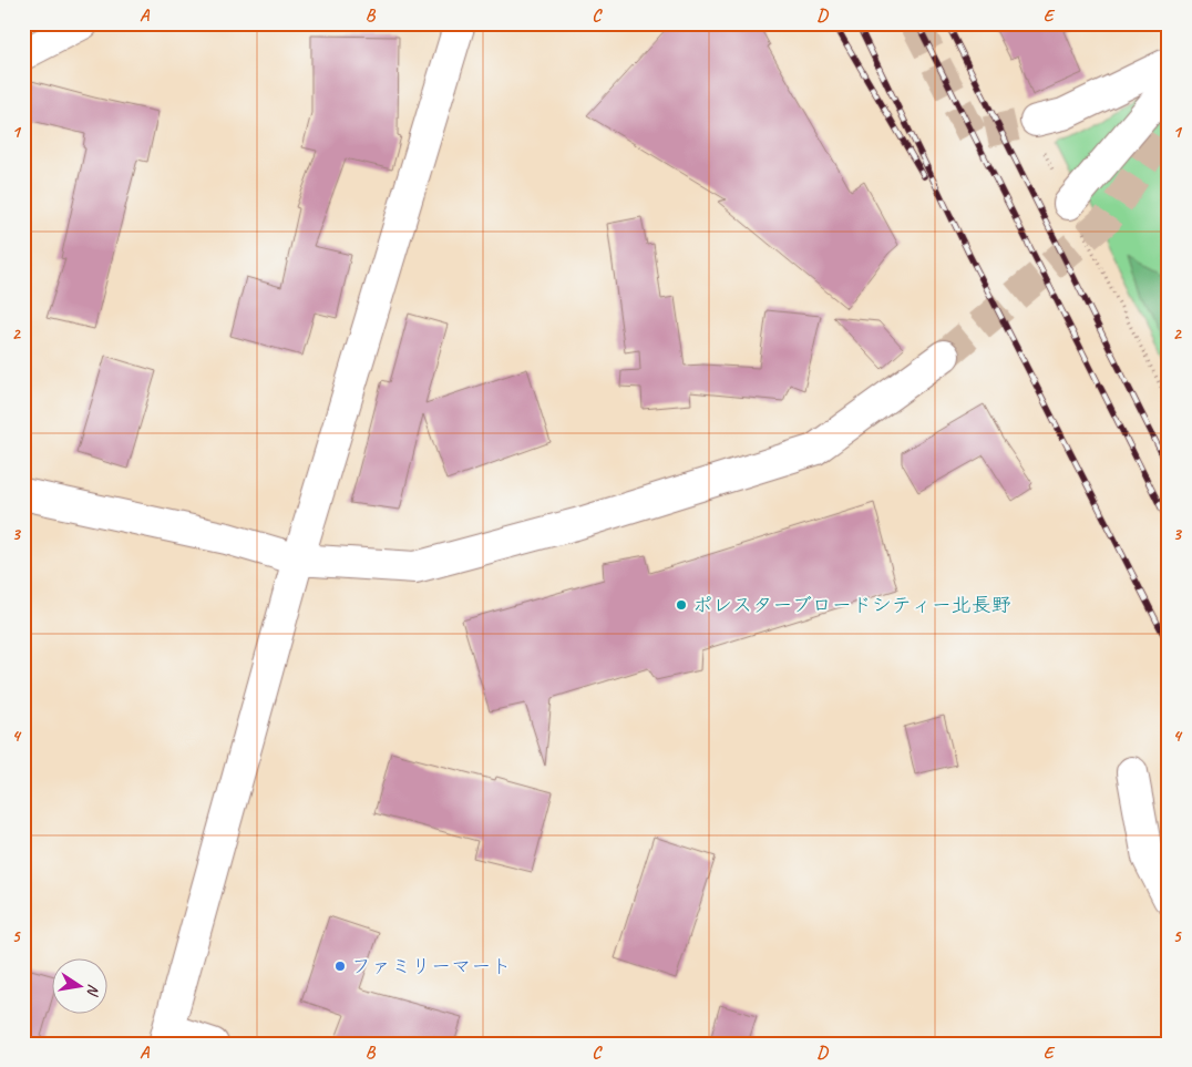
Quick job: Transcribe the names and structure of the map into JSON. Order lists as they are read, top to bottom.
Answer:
{
  "places": ["ポレスターブロードシティー北長野", "ファミリーマート"],
  "north": "right",
  "grid": {
    "columns": [
      "A",
      "B",
      "C",
      "D",
      "E"
    ],
    "rows": [
      "1",
      "2",
      "3",
      "4",
      "5"
    ]
  }
}
